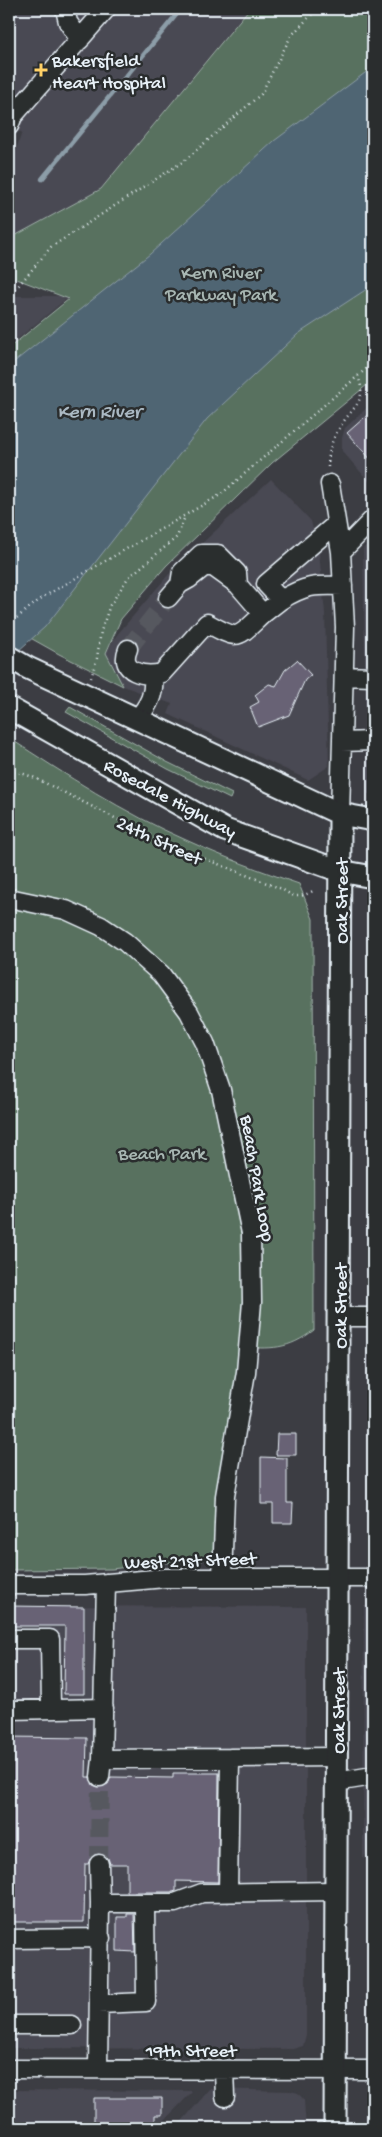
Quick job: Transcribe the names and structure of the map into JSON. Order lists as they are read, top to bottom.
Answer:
{
  "streets": {
    "main road": ["Rosedale Highway", "Oak Street"],
    "street": ["Beach Park Loop", "West 21st Street", "19th Street"],
    "path": ["24th Street"]
  },
  "crossings": [
    ["Rosedale Highway", "Oak Street"],
    ["Oak Street", "West 21st Street"],
    ["Oak Street", "19th Street"],
    ["Beach Park Loop", "West 21st Street"]
  ],
  "water": ["Kern River"],
  "parks": ["Kern River Parkway Park", "Beach Park"],
  "places": {
    "health": ["Bakersfield Heart Hospital"]
  }
}
